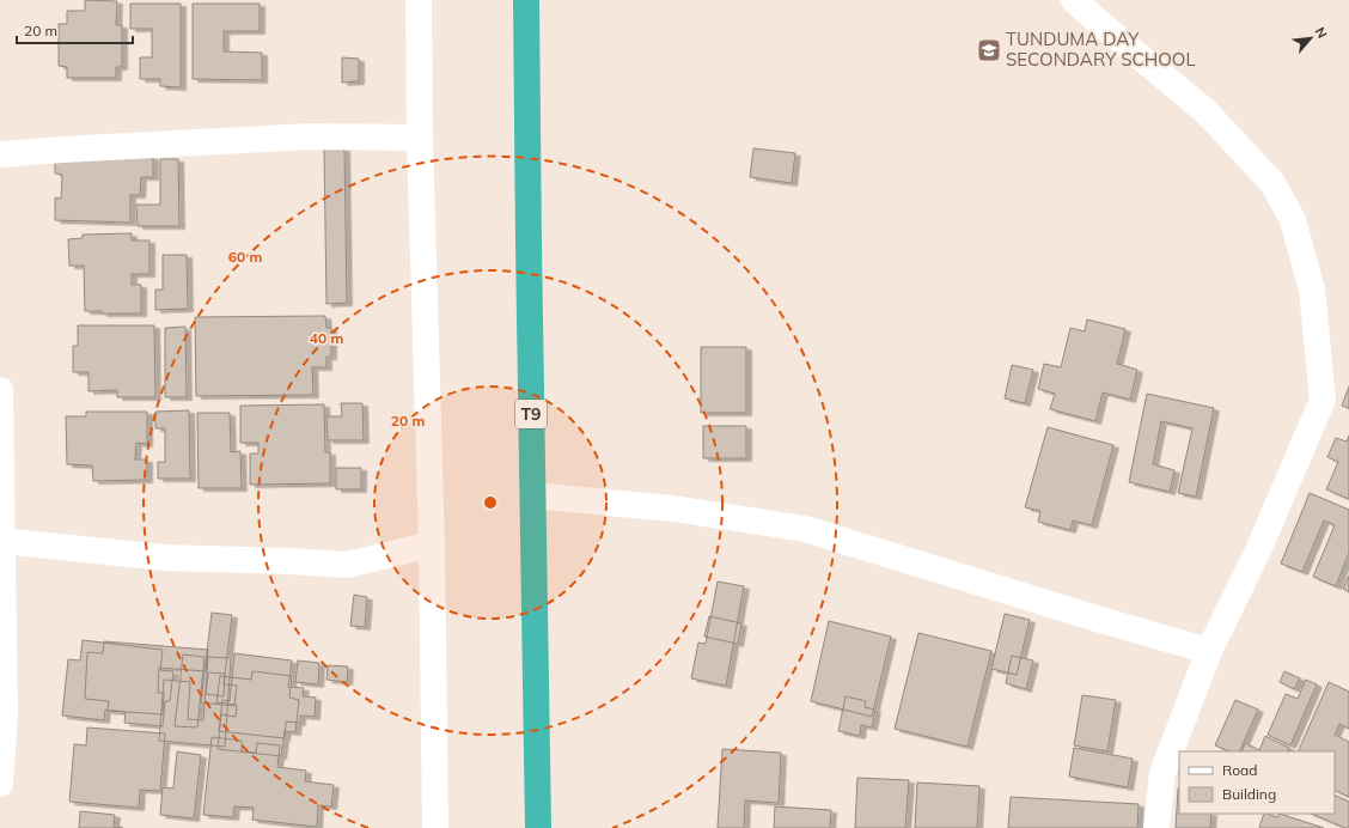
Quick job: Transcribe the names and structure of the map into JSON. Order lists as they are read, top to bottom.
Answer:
{
  "streets": {
    "highway": ["T9"]
  },
  "places": {
    "school or university": ["TUNDUMA DAY SECONDARY SCHOOL"]
  },
  "legend": ["Road", "Building"],
  "scale_bar": "20 m",
  "north": "top right",
  "rings": ["60 m", "40 m", "20 m"]
}
